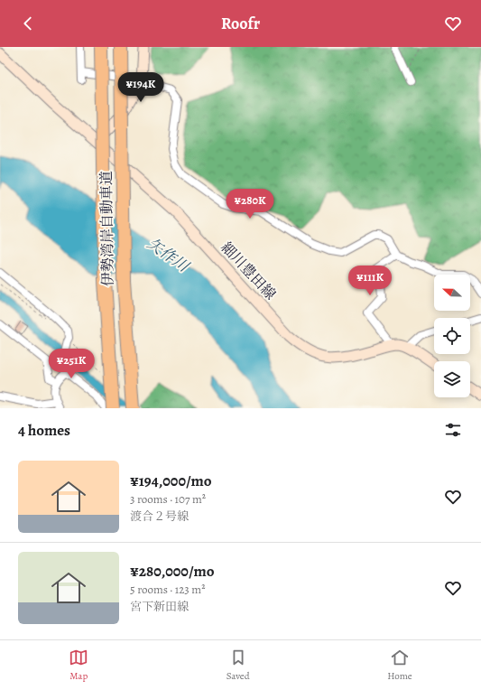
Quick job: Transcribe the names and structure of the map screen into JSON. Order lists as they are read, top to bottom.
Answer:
{
  "streets": {
    "highway": ["伊勢湾岸自動車道"],
    "main road": ["細川豊田線"]
  },
  "water": ["矢作川"],
  "north": "left",
  "page": {
    "header": "Roofr",
    "price": [
      "¥194K",
      "¥280K",
      "¥111K",
      "¥251K"
    ],
    "heading": "4 homes",
    "list": [
      {
        "name": "¥194,000/mo",
        "note": "3 rooms · 107 m² · 渡合２号線"
      },
      {
        "name": "¥280,000/mo",
        "note": "5 rooms · 123 m² · 宮下新田線"
      }
    ],
    "tabs": ["Map", "Saved", "Home"]
  }
}
